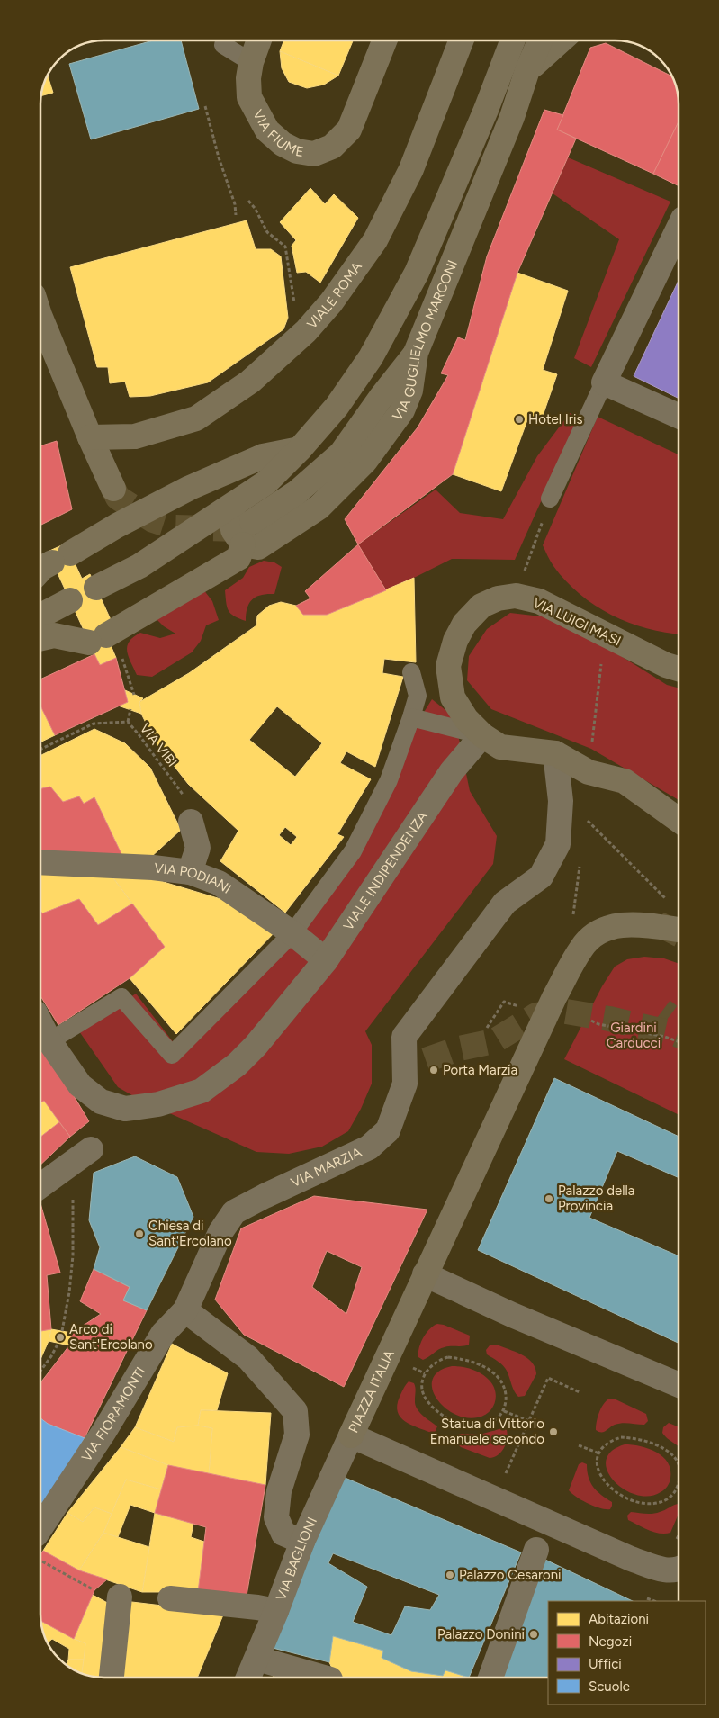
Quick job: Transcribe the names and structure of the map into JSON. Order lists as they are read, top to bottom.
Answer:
{
  "streets": {
    "street": [
      "VIA FIUME",
      "VIALE ROMA",
      "VIA GUGLIELMO MARCONI",
      "VIA LUIGI MASI",
      "VIALE INDIPENDENZA",
      "VIA PODIANI",
      "VIA MARZIA",
      "PIAZZA ITALIA",
      "VIA FIORAMONTI",
      "VIA BAGLIONI"
    ],
    "path": ["VIA VIBI"]
  },
  "crossings": [
    ["VIA LUIGI MASI", "VIALE INDIPENDENZA"],
    ["VIALE INDIPENDENZA", "VIA PODIANI"],
    ["VIA MARZIA", "VIA FIORAMONTI"],
    ["PIAZZA ITALIA", "VIA BAGLIONI"]
  ],
  "parks": ["Giardini Carducci"],
  "places": [
    "Hotel Iris",
    "Porta Marzia",
    "Palazzo della Provincia",
    "Chiesa di Sant'Ercolano",
    "Arco di Sant'Ercolano",
    "Statua di Vittorio Emanuele secondo",
    "Palazzo Cesaroni",
    "Palazzo Donini"
  ],
  "legend": [
    "Abitazioni",
    "Negozi",
    "Uffici",
    "Scuole"
  ]
}
